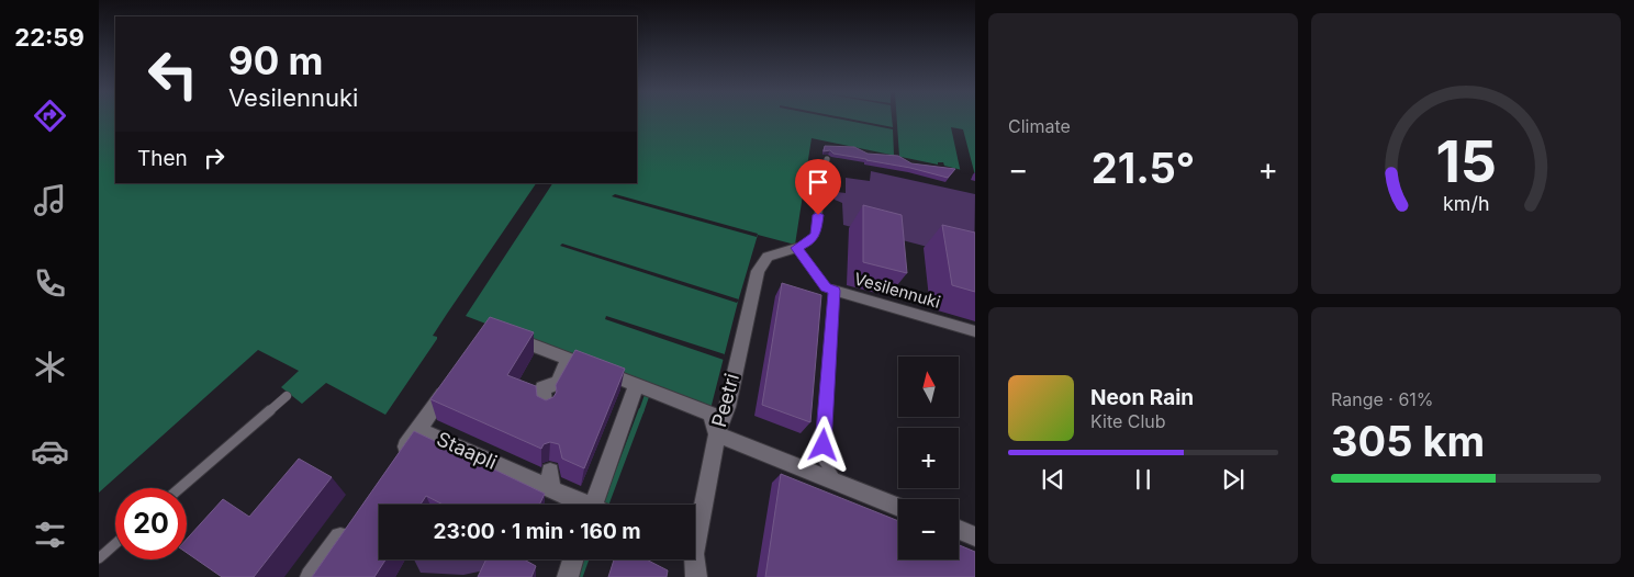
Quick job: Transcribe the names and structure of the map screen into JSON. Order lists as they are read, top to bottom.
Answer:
{
  "streets": {
    "street": ["Vesilennuki", "Peetri", "Staapli"]
  },
  "crossings": [
    ["Vesilennuki", "Peetri"]
  ],
  "north": "top",
  "page": {
    "tabs": "22:59",
    "tile": [
      "Climate",
      ["Range · 61%", "305 km"]
    ],
    "turn": ["90 m", "Vesilennuki"],
    "then": "Then",
    "heat": ["−", "21.5°", "+"],
    "map_buttons": ["+", "−"],
    "song": ["Neon Rain", "Kite Club"],
    "limit": "20",
    "trip": "23:00 · 1 min · 160 m",
    "gauge": ["15", "km/h"]
  }
}
